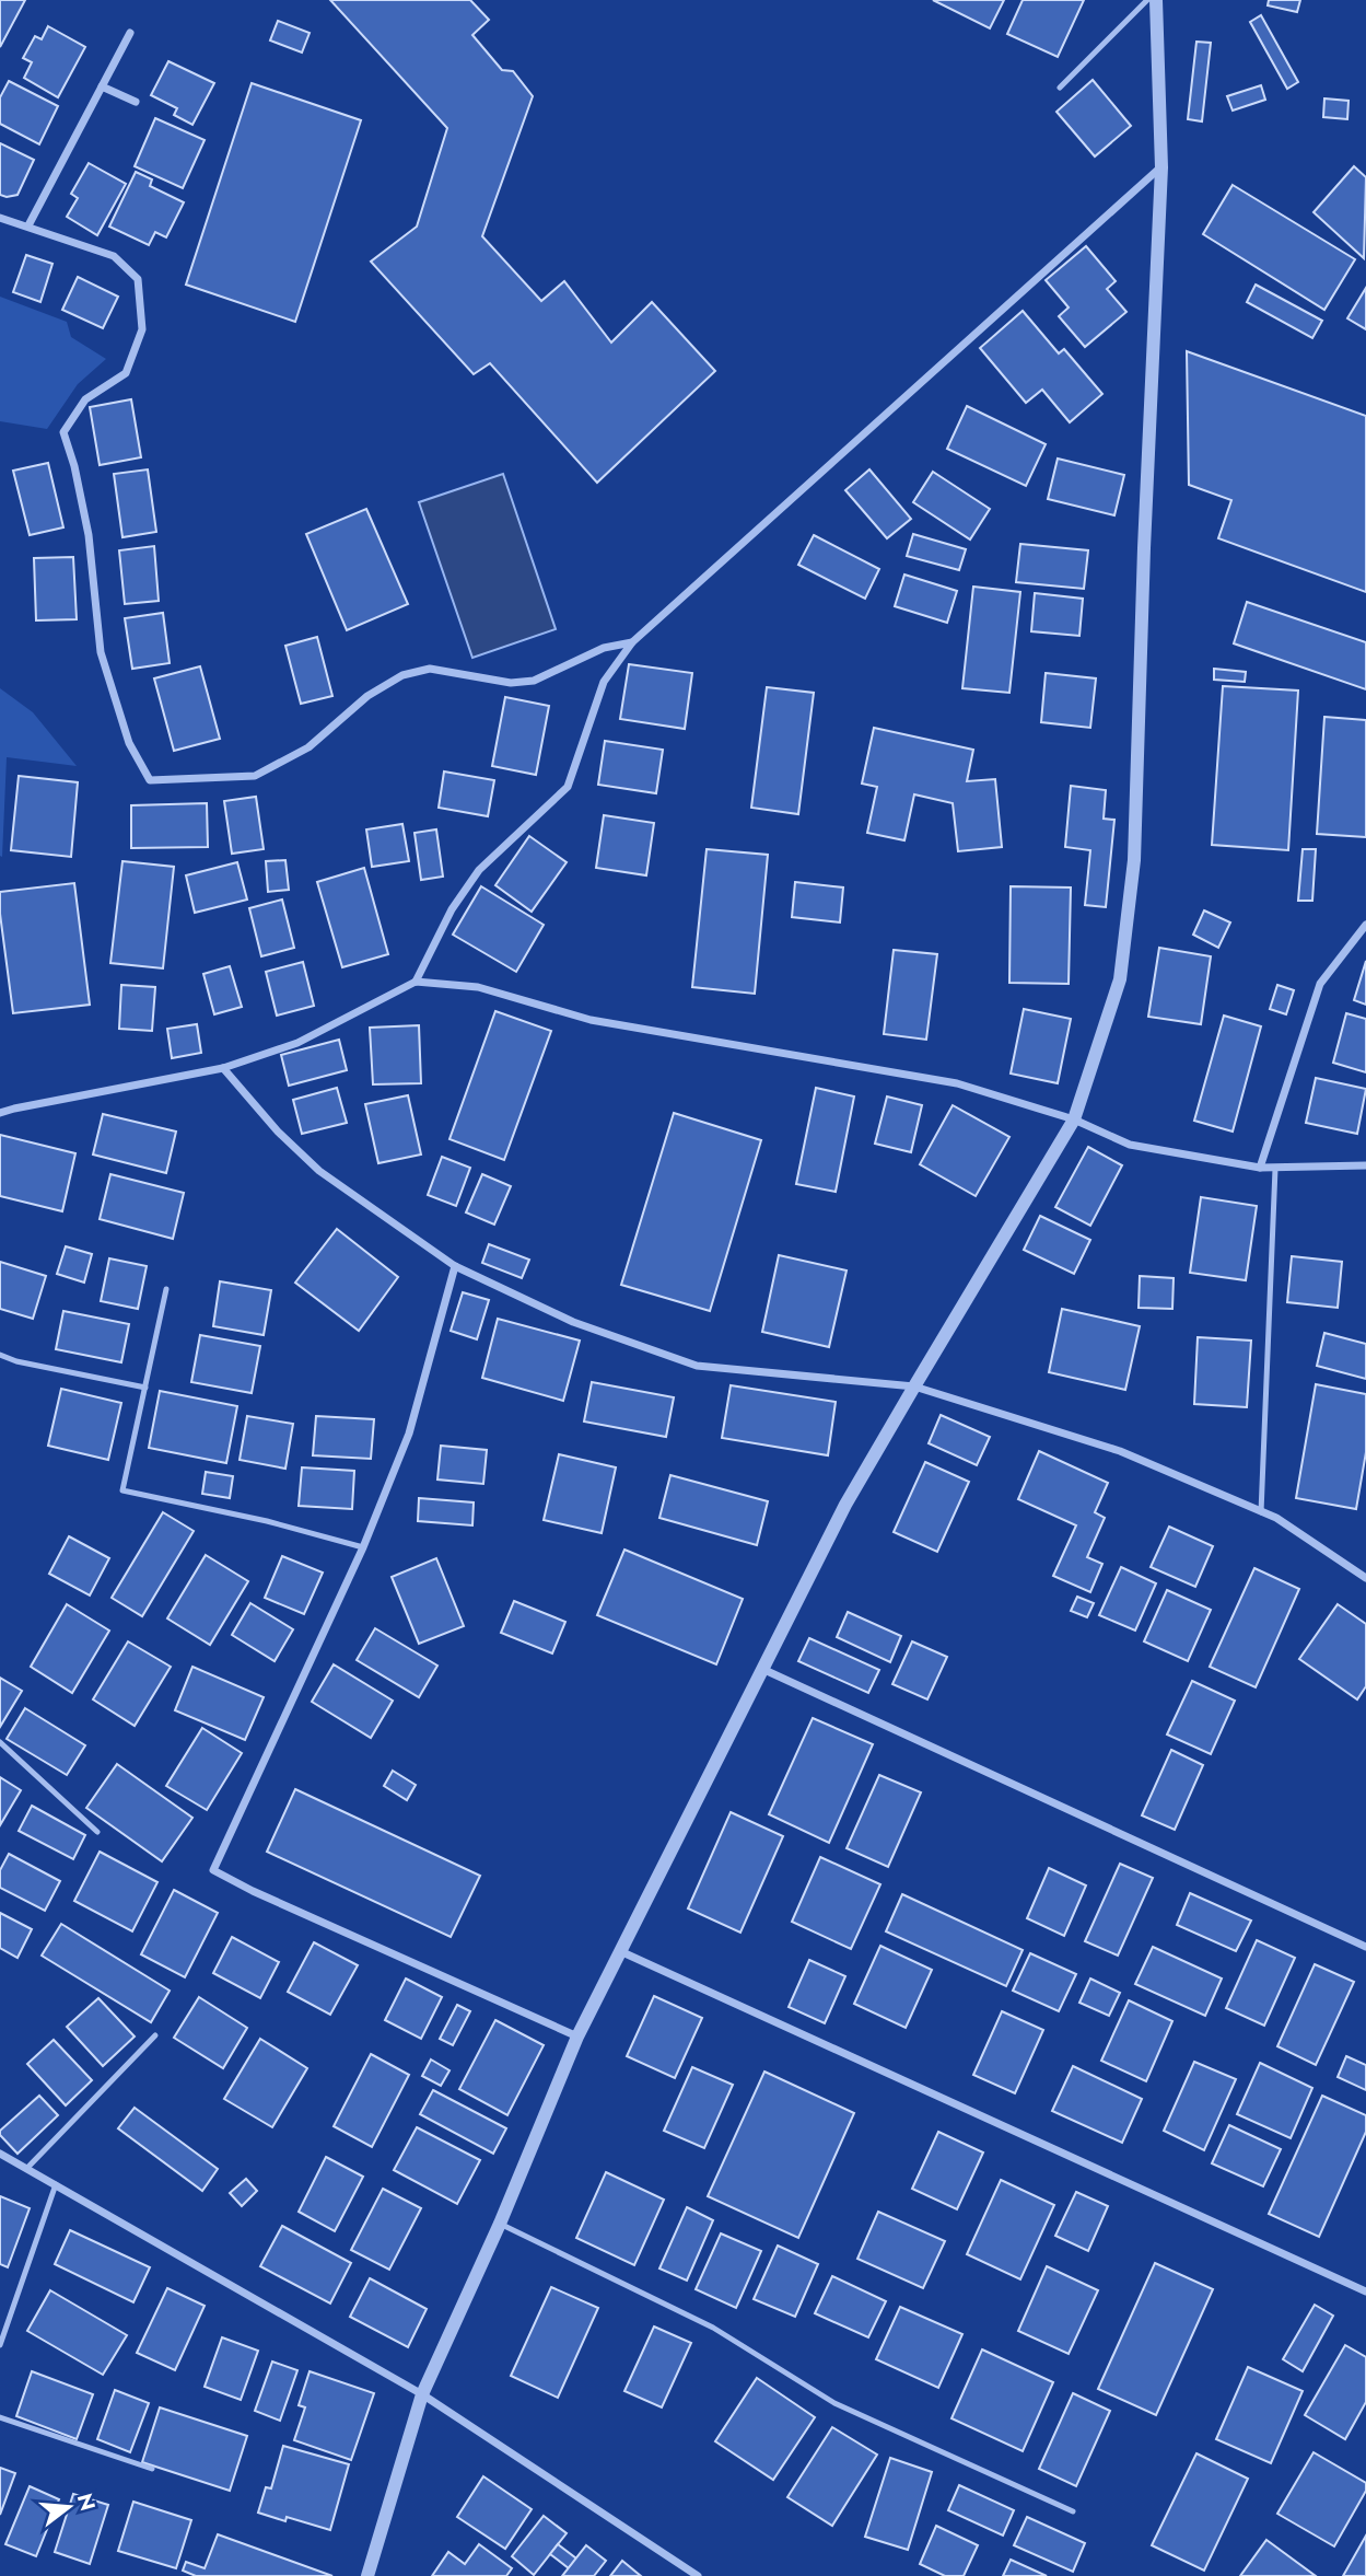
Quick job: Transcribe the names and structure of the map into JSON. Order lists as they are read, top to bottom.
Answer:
{
  "north": "right"
}
